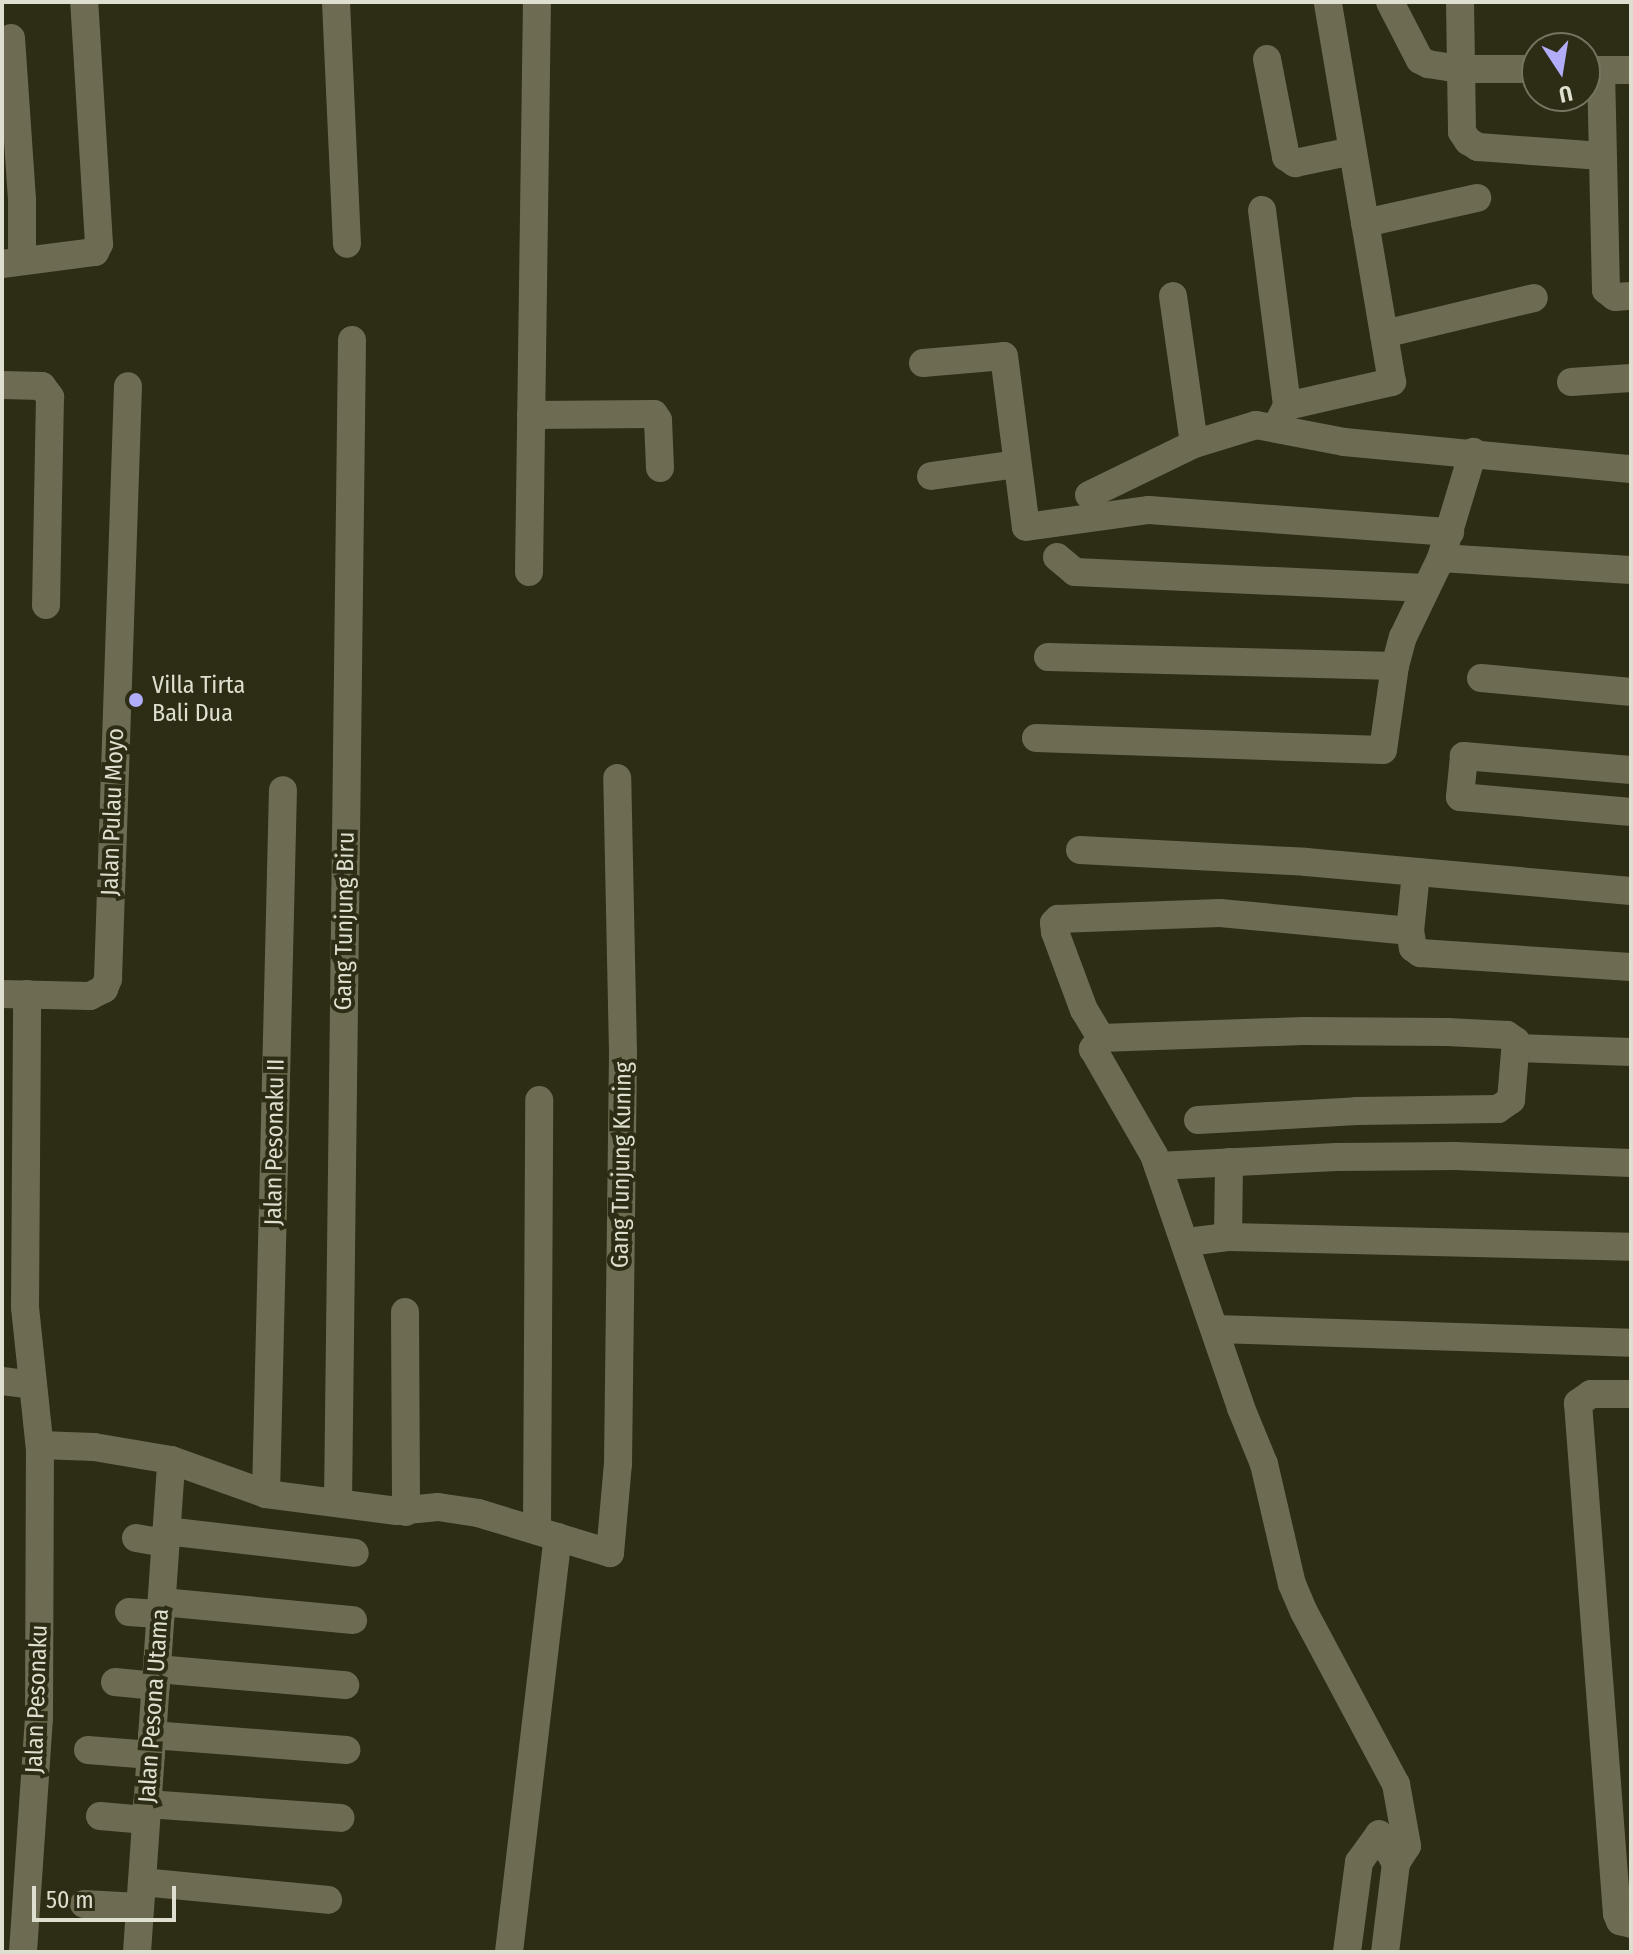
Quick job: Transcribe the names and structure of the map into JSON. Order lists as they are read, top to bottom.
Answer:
{
  "streets": {
    "street": [
      "Jalan Pulau Moyo",
      "Gang Tunjung Biru",
      "Jalan Pesonaku II",
      "Gang Tunjung Kuning",
      "Jalan Pesonaku",
      "Jalan Pesona Utama"
    ]
  },
  "crossings": [
    ["Jalan Pulau Moyo", "Jalan Pesonaku"]
  ],
  "places": ["Villa Tirta Bali Dua"],
  "scale_bar": "50 m",
  "north": "bottom"
}
